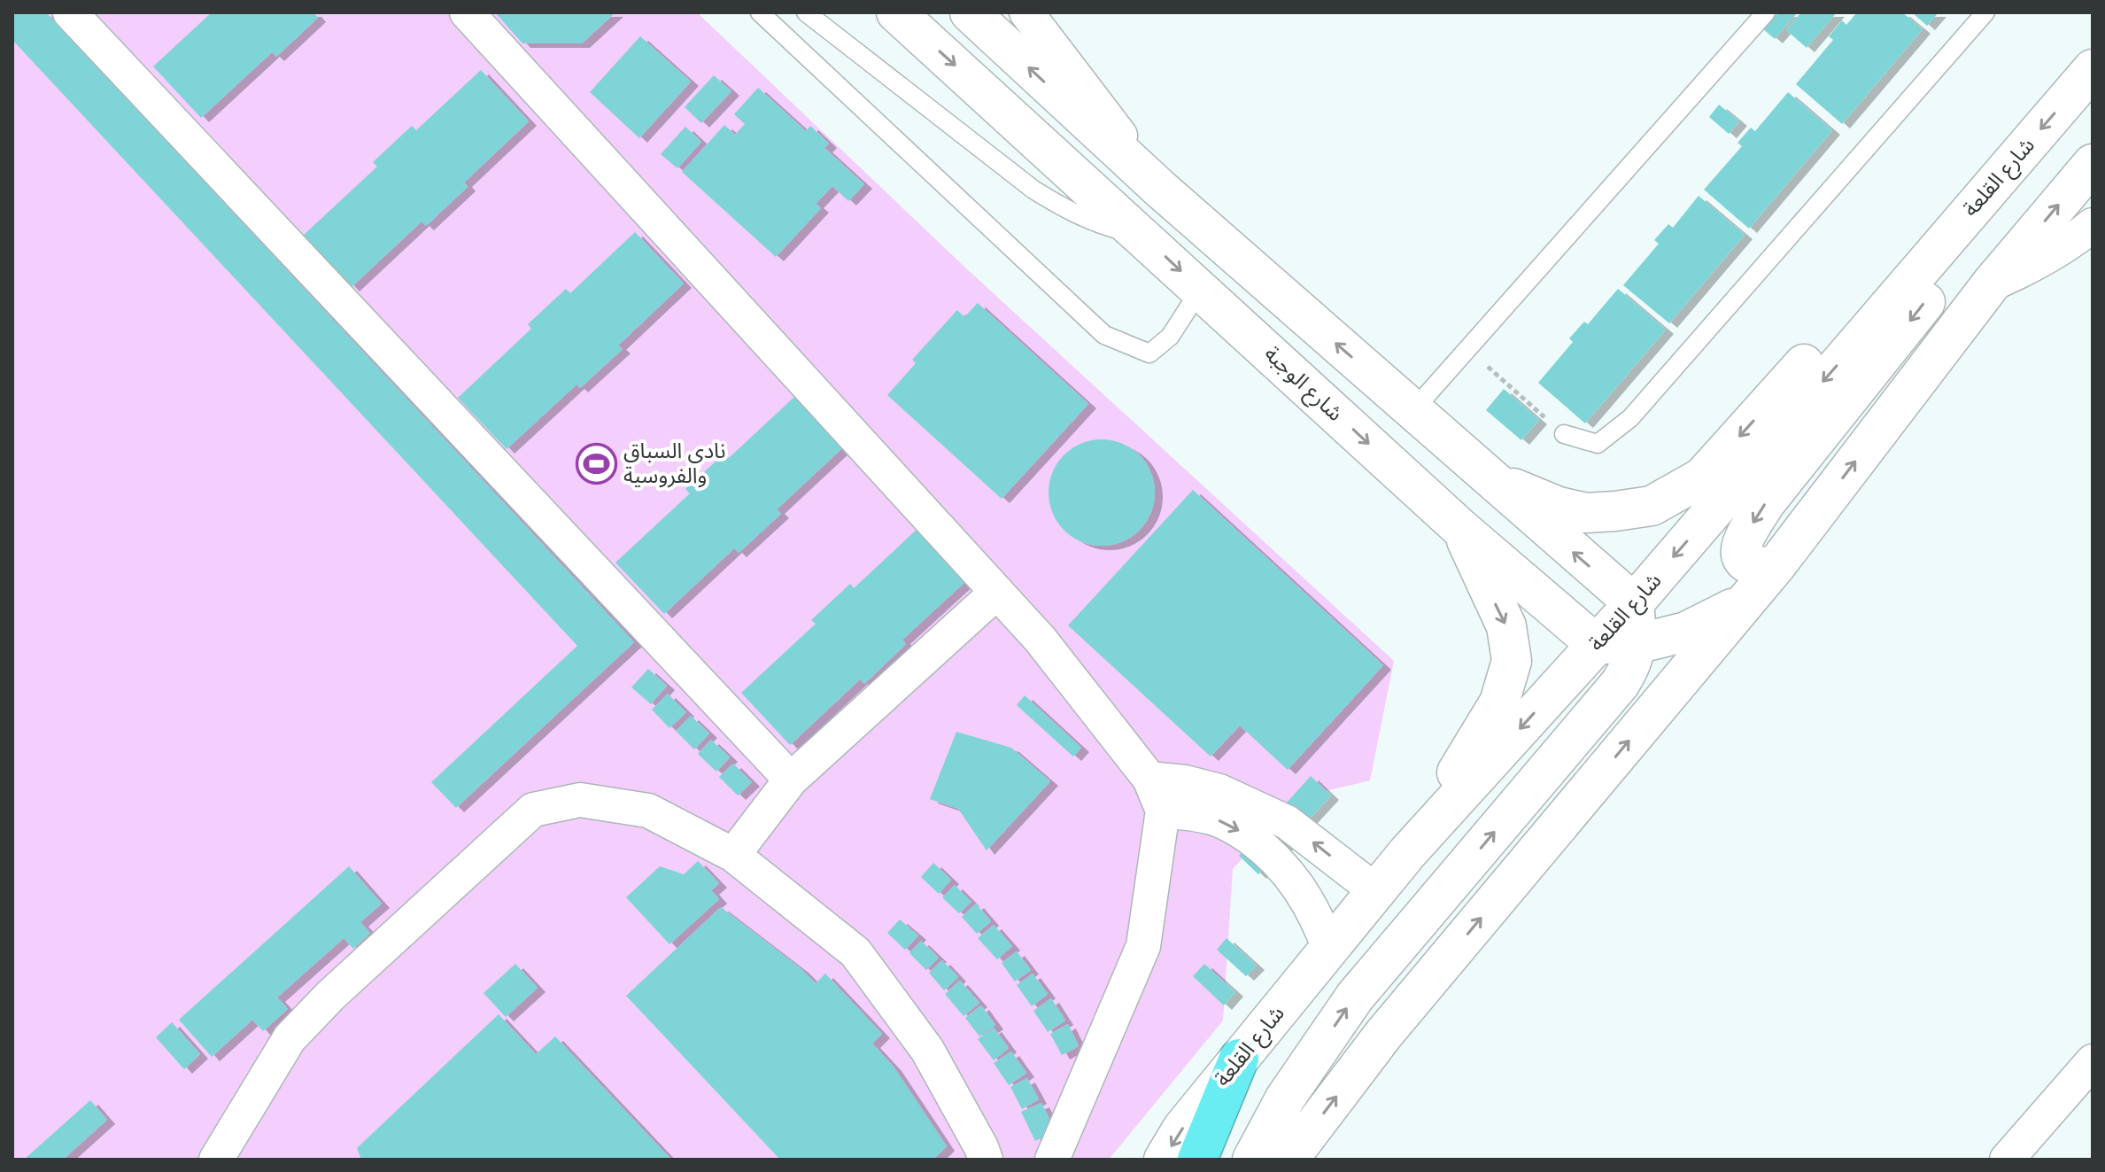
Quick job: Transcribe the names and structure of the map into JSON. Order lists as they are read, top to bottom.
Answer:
{
  "streets": {
    "main road": ["شارع القلعة", "شارع الوجبة"]
  },
  "crossings": [
    ["شارع القلعة", "شارع الوجبة"]
  ],
  "places": {
    "sports": ["نادي السباق والفروسية"]
  }
}
